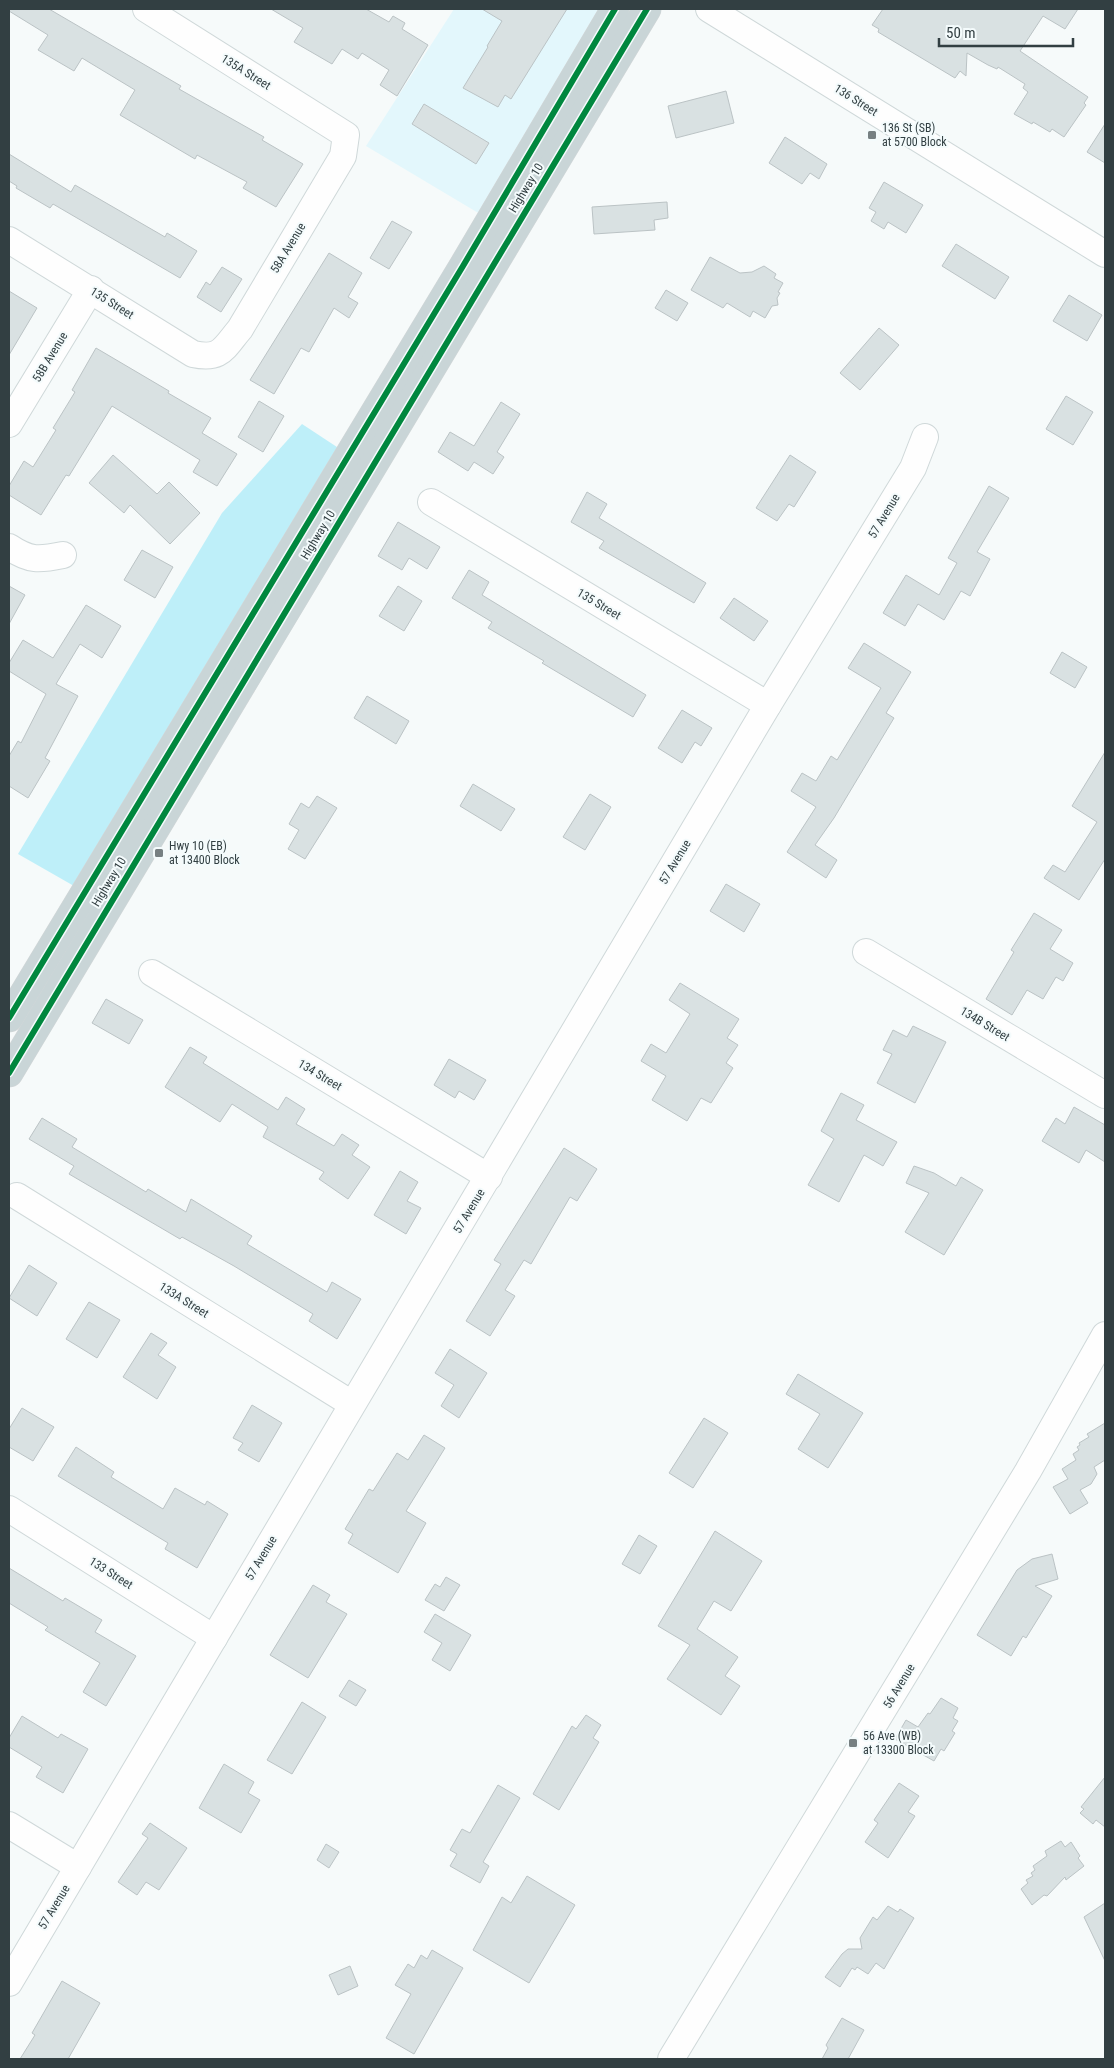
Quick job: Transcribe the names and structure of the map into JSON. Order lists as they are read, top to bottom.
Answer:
{
  "streets": {
    "highway": ["Highway 10"],
    "street": [
      "135A Street",
      "136 Street",
      "58A Avenue",
      "135 Street",
      "58B Avenue",
      "57 Avenue",
      "134B Street",
      "134 Street",
      "133A Street",
      "133 Street",
      "56 Avenue"
    ]
  },
  "crossings": [
    ["135A Street", "58A Avenue"],
    ["58A Avenue", "135 Street"],
    ["135 Street", "58B Avenue"],
    ["135 Street", "57 Avenue"],
    ["57 Avenue", "134 Street"],
    ["57 Avenue", "133A Street"],
    ["57 Avenue", "133 Street"]
  ],
  "places": {
    "transit": ["136 St (SB) at 5700 Block", "Hwy 10 (EB) at 13400 Block", "56 Ave (WB) at 13300 Block"]
  },
  "scale_bar": "50 m"
}
